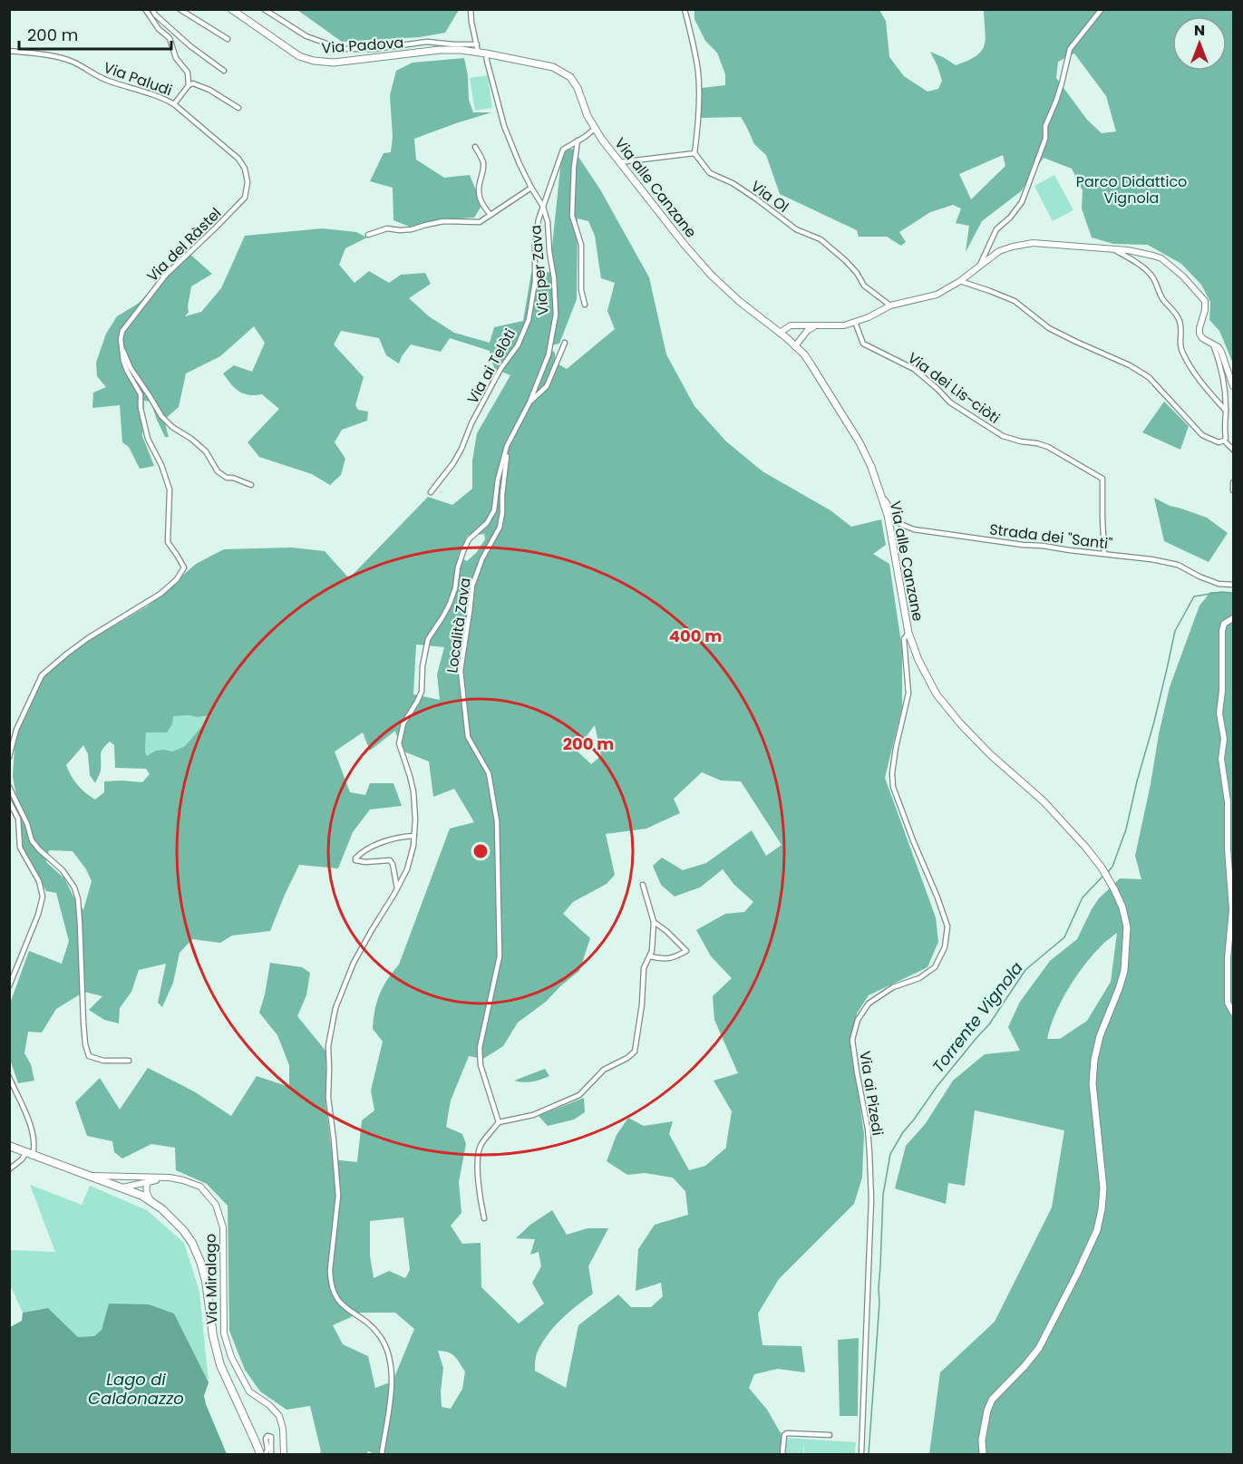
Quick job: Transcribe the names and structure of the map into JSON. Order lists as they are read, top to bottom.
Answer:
{
  "streets": {
    "main road": ["Via Padova", "Via alle Canzane"],
    "street": [
      "Via Paludi",
      "Via Ol",
      "Via del Ràstel",
      "Via per Zava",
      "Via ai Telòti",
      "Via dei Lis-ciòti",
      "Strada dei \"Santi\"",
      "Località Zava",
      "Via ai Pizedi",
      "Via Miralago"
    ]
  },
  "crossings": [
    ["Via Padova", "Via alle Canzane"],
    ["Via Paludi", "Via del Ràstel"],
    ["Via alle Canzane", "Via ai Telòti"],
    ["Via alle Canzane", "Strada dei \"Santi\""],
    ["Via alle Canzane", "Via ai Pizedi"],
    ["Via per Zava", "Via ai Telòti"],
    ["Via per Zava", "Località Zava"],
    ["Via dei Lis-ciòti", "Strada dei \"Santi\""]
  ],
  "water": ["Torrente Vignola", "Lago di Caldonazzo"],
  "parks": ["Parco Didattico Vignola"],
  "scale_bar": "200 m",
  "north": "top",
  "rings": ["400 m", "200 m"]
}
